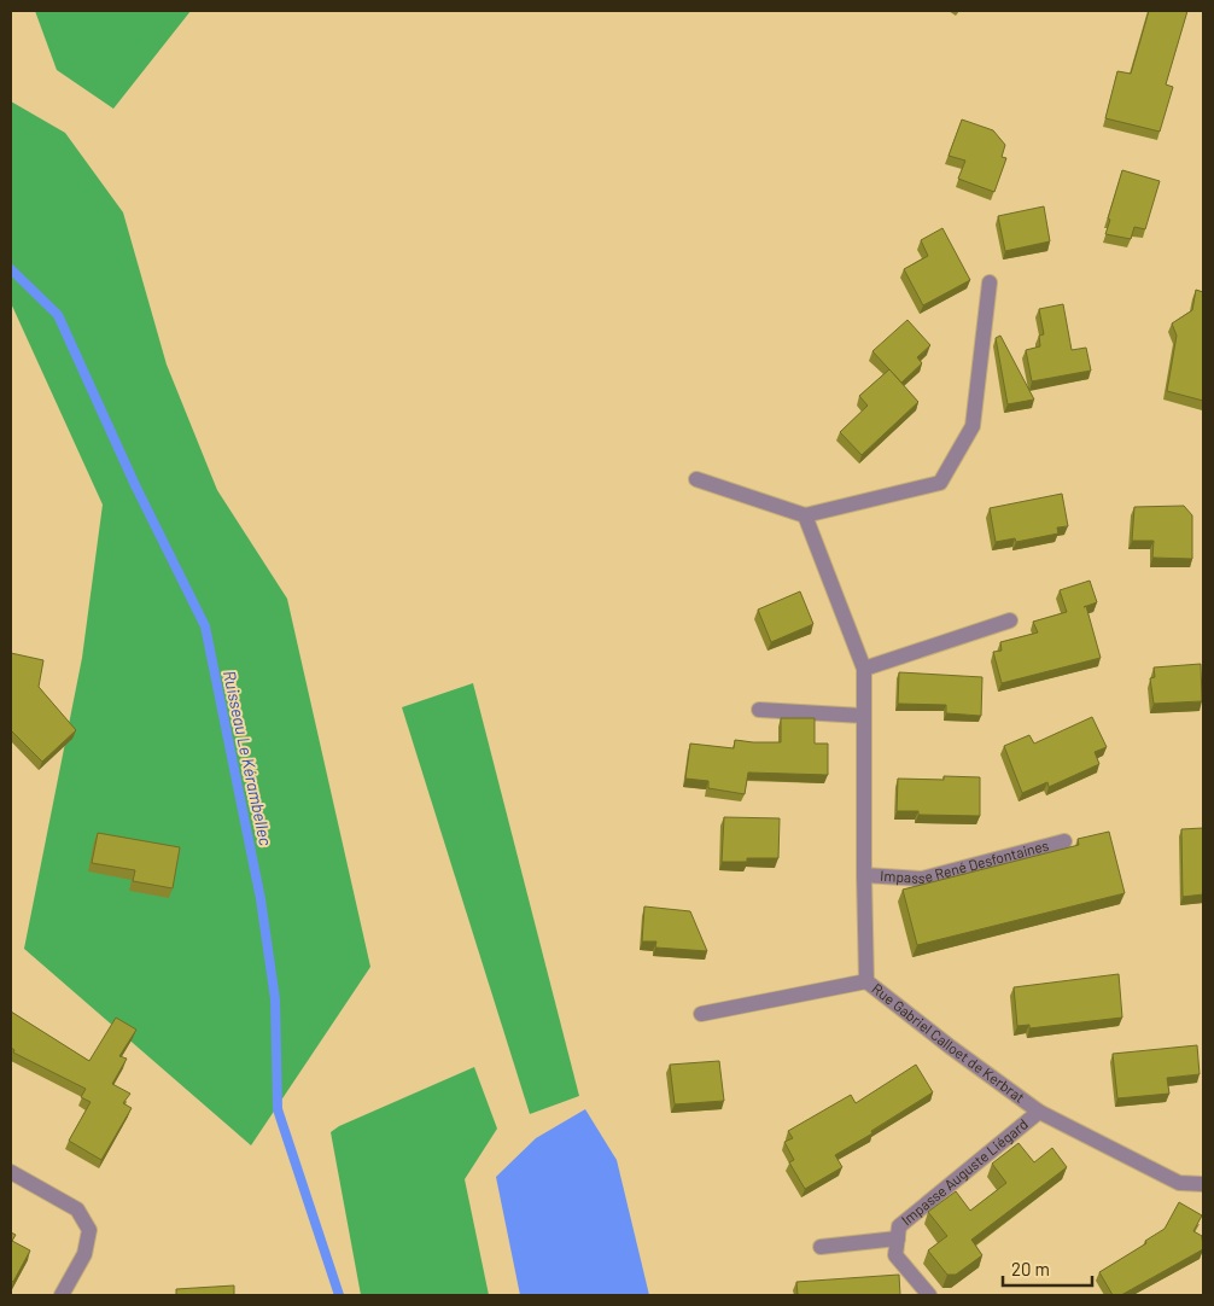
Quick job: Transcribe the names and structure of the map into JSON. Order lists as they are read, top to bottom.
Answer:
{
  "streets": {
    "street": ["Impasse René Desfontaines", "Rue Gabriel Calloet de Kerbrat", "Impasse Auguste Liégard"]
  },
  "crossings": [
    ["Impasse René Desfontaines", "Rue Gabriel Calloet de Kerbrat"],
    ["Rue Gabriel Calloet de Kerbrat", "Impasse Auguste Liégard"]
  ],
  "water": ["Ruisseau Le Kérambellec"],
  "scale_bar": "20 m"
}
